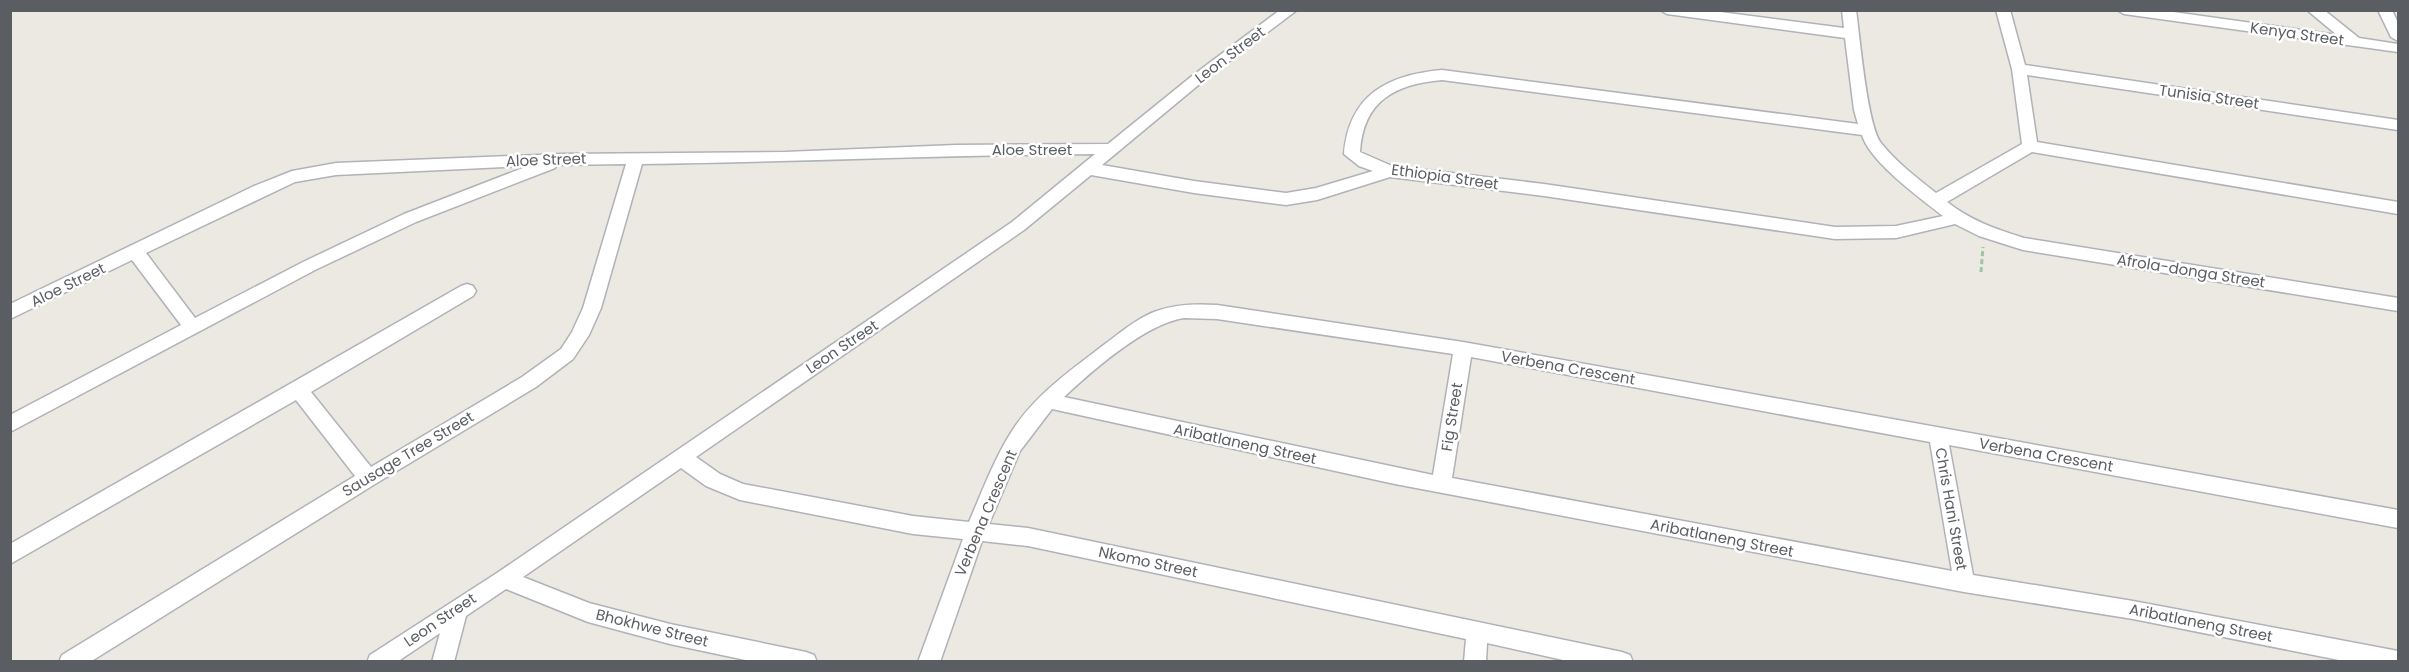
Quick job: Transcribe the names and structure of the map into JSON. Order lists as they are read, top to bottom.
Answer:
{
  "streets": {
    "street": [
      "Kenya Street",
      "Leon Street",
      "Tunisia Street",
      "Aloe Street",
      "Ethiopia Street",
      "Afrola-donga Street",
      "Verbena Crescent",
      "Fig Street",
      "Aribatlaneng Street",
      "Sausage Tree Street",
      "Chris Hani Street",
      "Nkomo Street",
      "Bhokhwe Street"
    ]
  },
  "crossings": [
    ["Leon Street", "Aloe Street"],
    ["Leon Street", "Nkomo Street"],
    ["Leon Street", "Bhokhwe Street"],
    ["Aloe Street", "Sausage Tree Street"],
    ["Ethiopia Street", "Afrola-donga Street"],
    ["Verbena Crescent", "Fig Street"],
    ["Verbena Crescent", "Aribatlaneng Street"],
    ["Verbena Crescent", "Chris Hani Street"],
    ["Verbena Crescent", "Nkomo Street"],
    ["Fig Street", "Aribatlaneng Street"],
    ["Aribatlaneng Street", "Chris Hani Street"]
  ]
}
